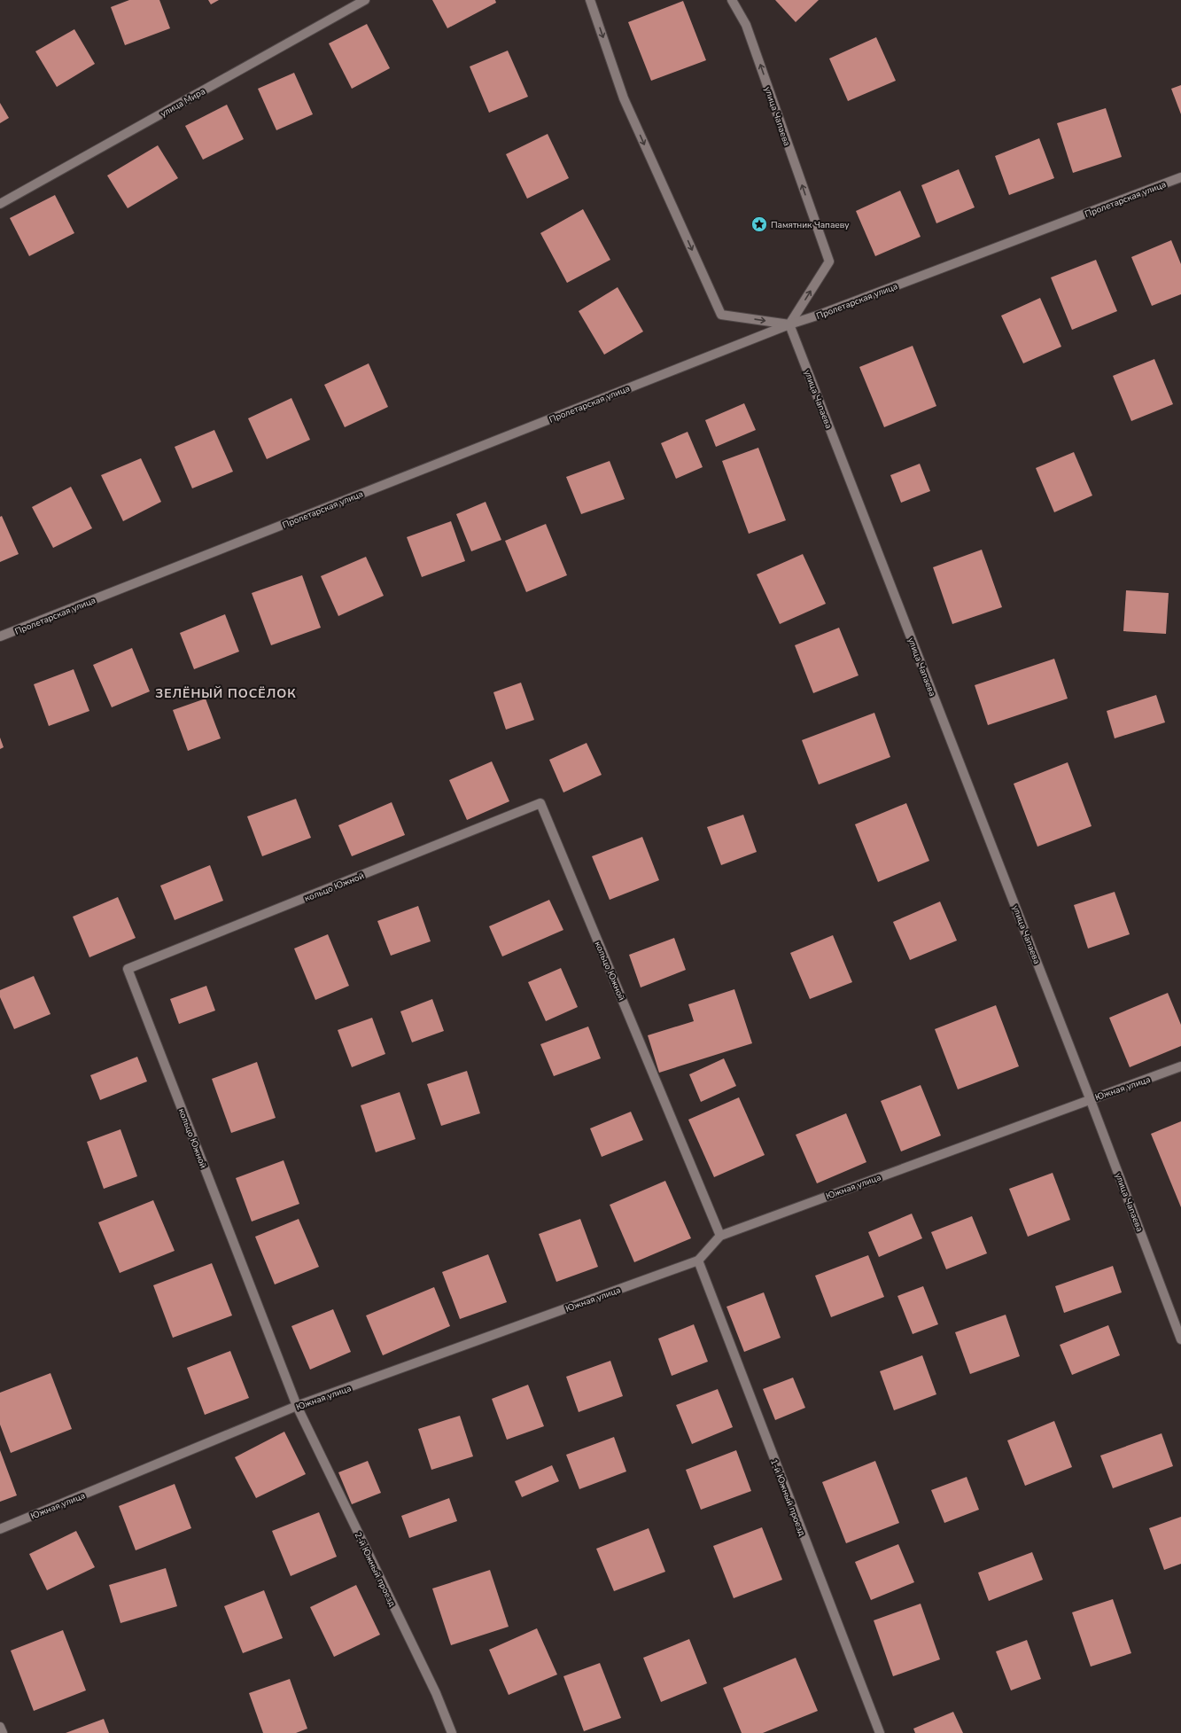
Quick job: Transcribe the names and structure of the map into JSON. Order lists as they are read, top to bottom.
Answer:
{
  "streets": {
    "street": [
      "улица Мира",
      "улица Чапаева",
      "Пролетарская улица",
      "кольцо Южной",
      "Южная улица",
      "1-й Южный проезд",
      "2-й Южный проезд"
    ]
  },
  "crossings": [
    ["улица Чапаева", "Пролетарская улица"],
    ["улица Чапаева", "Южная улица"],
    ["кольцо Южной", "Южная улица"],
    ["кольцо Южной", "2-й Южный проезд"],
    ["Южная улица", "1-й Южный проезд"],
    ["Южная улица", "2-й Южный проезд"]
  ],
  "districts": ["ЗЕЛЁНЫЙ ПОСЁЛОК"],
  "places": {
    "place": ["Памятник Чапаеву"]
  }
}
